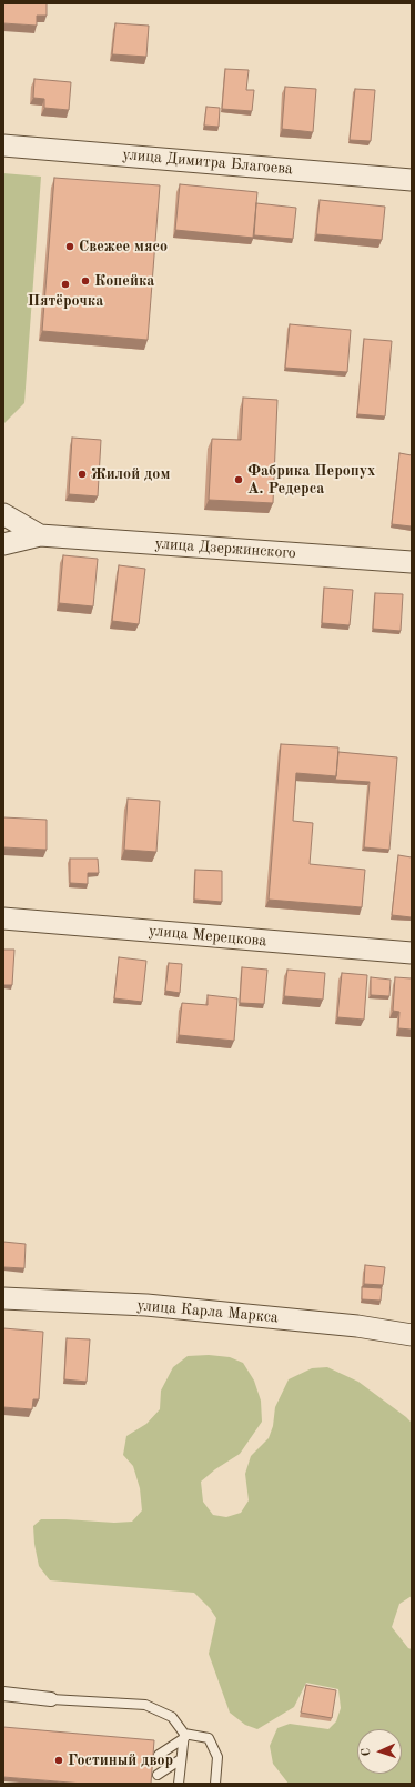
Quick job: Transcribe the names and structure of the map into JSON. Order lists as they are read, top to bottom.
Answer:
{
  "streets": {
    "street": [
      "улица Димитра Благоева",
      "улица Дзержинского",
      "улица Мерецкова",
      "улица Карла Маркса"
    ]
  },
  "places": [
    "Свежее мясо",
    "Копейка",
    "Пятёрочка",
    "Жилой дом",
    "Фабрика Перопух А. Редерса",
    "Гостиный двор"
  ],
  "north": "left"
}
